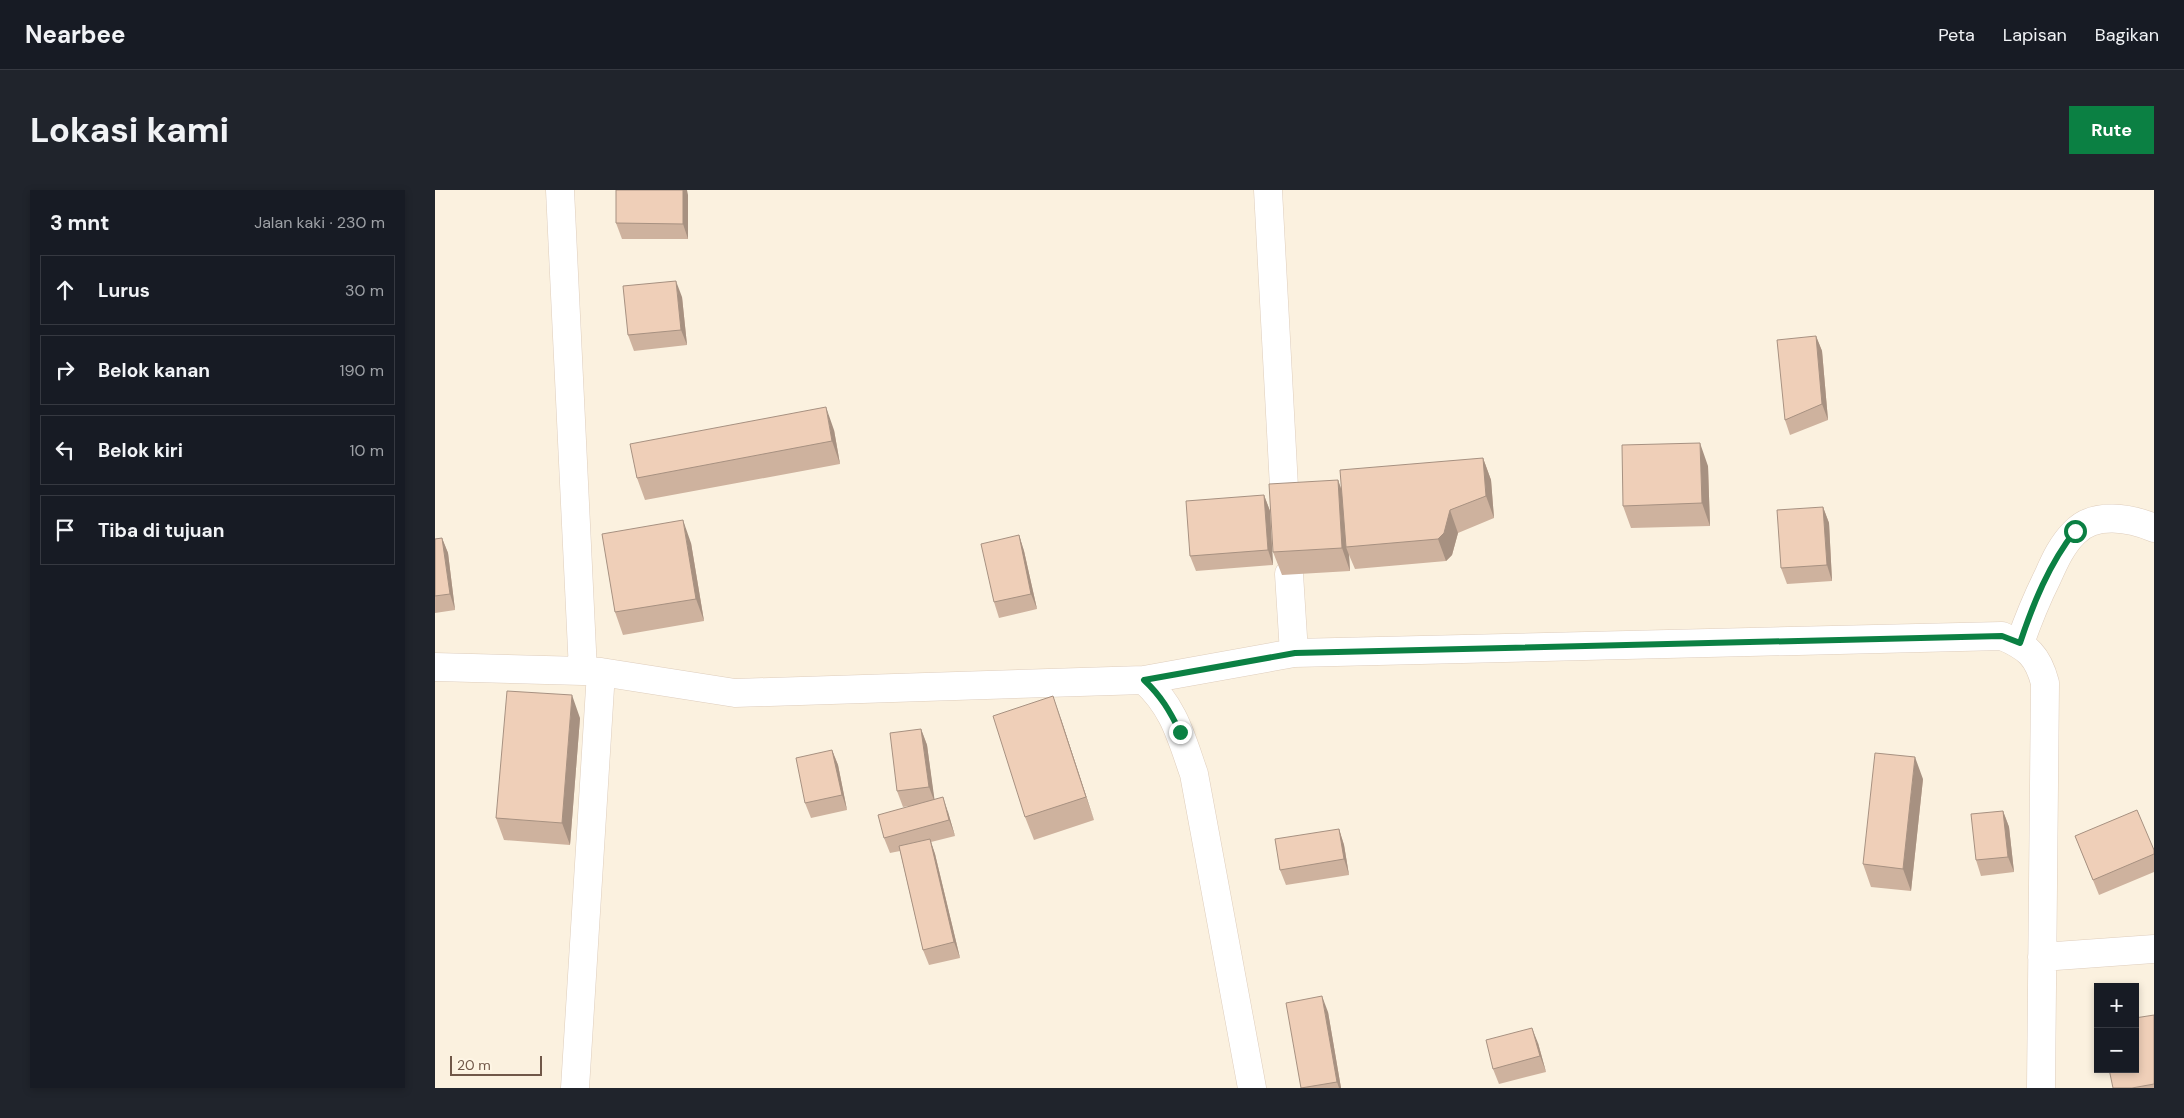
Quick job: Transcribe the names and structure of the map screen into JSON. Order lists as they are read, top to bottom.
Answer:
{
  "scale_bar": "20 m",
  "page": {
    "header": "Nearbee",
    "nav": ["Peta", "Lapisan", "Bagikan"],
    "buttons": "Rute",
    "title": "Lokasi kami",
    "heading": ["3 mnt", "Jalan kaki · 230 m"],
    "list": [
      ["Lurus", "30 m"],
      ["Belok kanan", "190 m"],
      ["Belok kiri", "10 m"],
      "Tiba di tujuan"
    ],
    "map_buttons": ["+", "−"],
    "scale": "20 m"
  }
}
